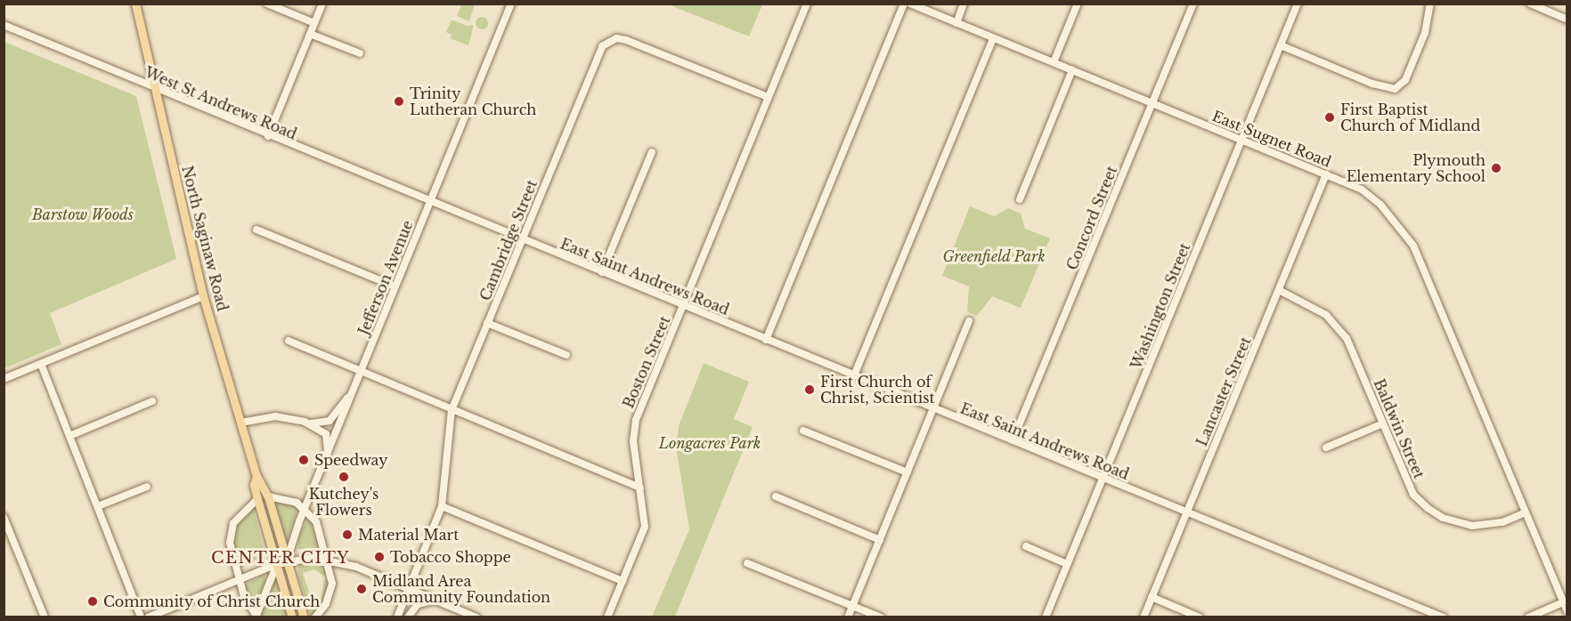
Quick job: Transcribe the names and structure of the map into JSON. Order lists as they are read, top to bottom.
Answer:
{
  "streets": {
    "main road": ["North Saginaw Road"],
    "street": [
      "West St Andrews Road",
      "East Sugnet Road",
      "Concord Street",
      "Cambridge Street",
      "East Saint Andrews Road",
      "Jefferson Avenue",
      "Washington Street",
      "Boston Street",
      "Lancaster Street",
      "Baldwin Street"
    ]
  },
  "crossings": [
    ["West St Andrews Road", "North Saginaw Road"],
    ["West St Andrews Road", "East Saint Andrews Road"],
    ["West St Andrews Road", "Jefferson Avenue"],
    ["East Sugnet Road", "Concord Street"],
    ["East Sugnet Road", "Washington Street"],
    ["East Sugnet Road", "Lancaster Street"],
    ["East Sugnet Road", "Baldwin Street"],
    ["Concord Street", "East Saint Andrews Road"],
    ["North Saginaw Road", "Jefferson Avenue"],
    ["Cambridge Street", "East Saint Andrews Road"],
    ["Cambridge Street", "Boston Street"],
    ["East Saint Andrews Road", "Jefferson Avenue"],
    ["East Saint Andrews Road", "Washington Street"],
    ["East Saint Andrews Road", "Boston Street"],
    ["East Saint Andrews Road", "Lancaster Street"],
    ["Lancaster Street", "Baldwin Street"]
  ],
  "districts": ["CENTER CITY"],
  "parks": ["Barstow Woods", "Greenfield Park", "Longacres Park"],
  "places": [
    "Trinity Lutheran Church",
    "First Baptist Church of Midland",
    "Plymouth Elementary School",
    "First Church of Christ, Scientist",
    "Speedway",
    "Kutchey's Flowers",
    "Material Mart",
    "Tobacco Shoppe",
    "Midland Area Community Foundation",
    "Community of Christ Church"
  ]
}
